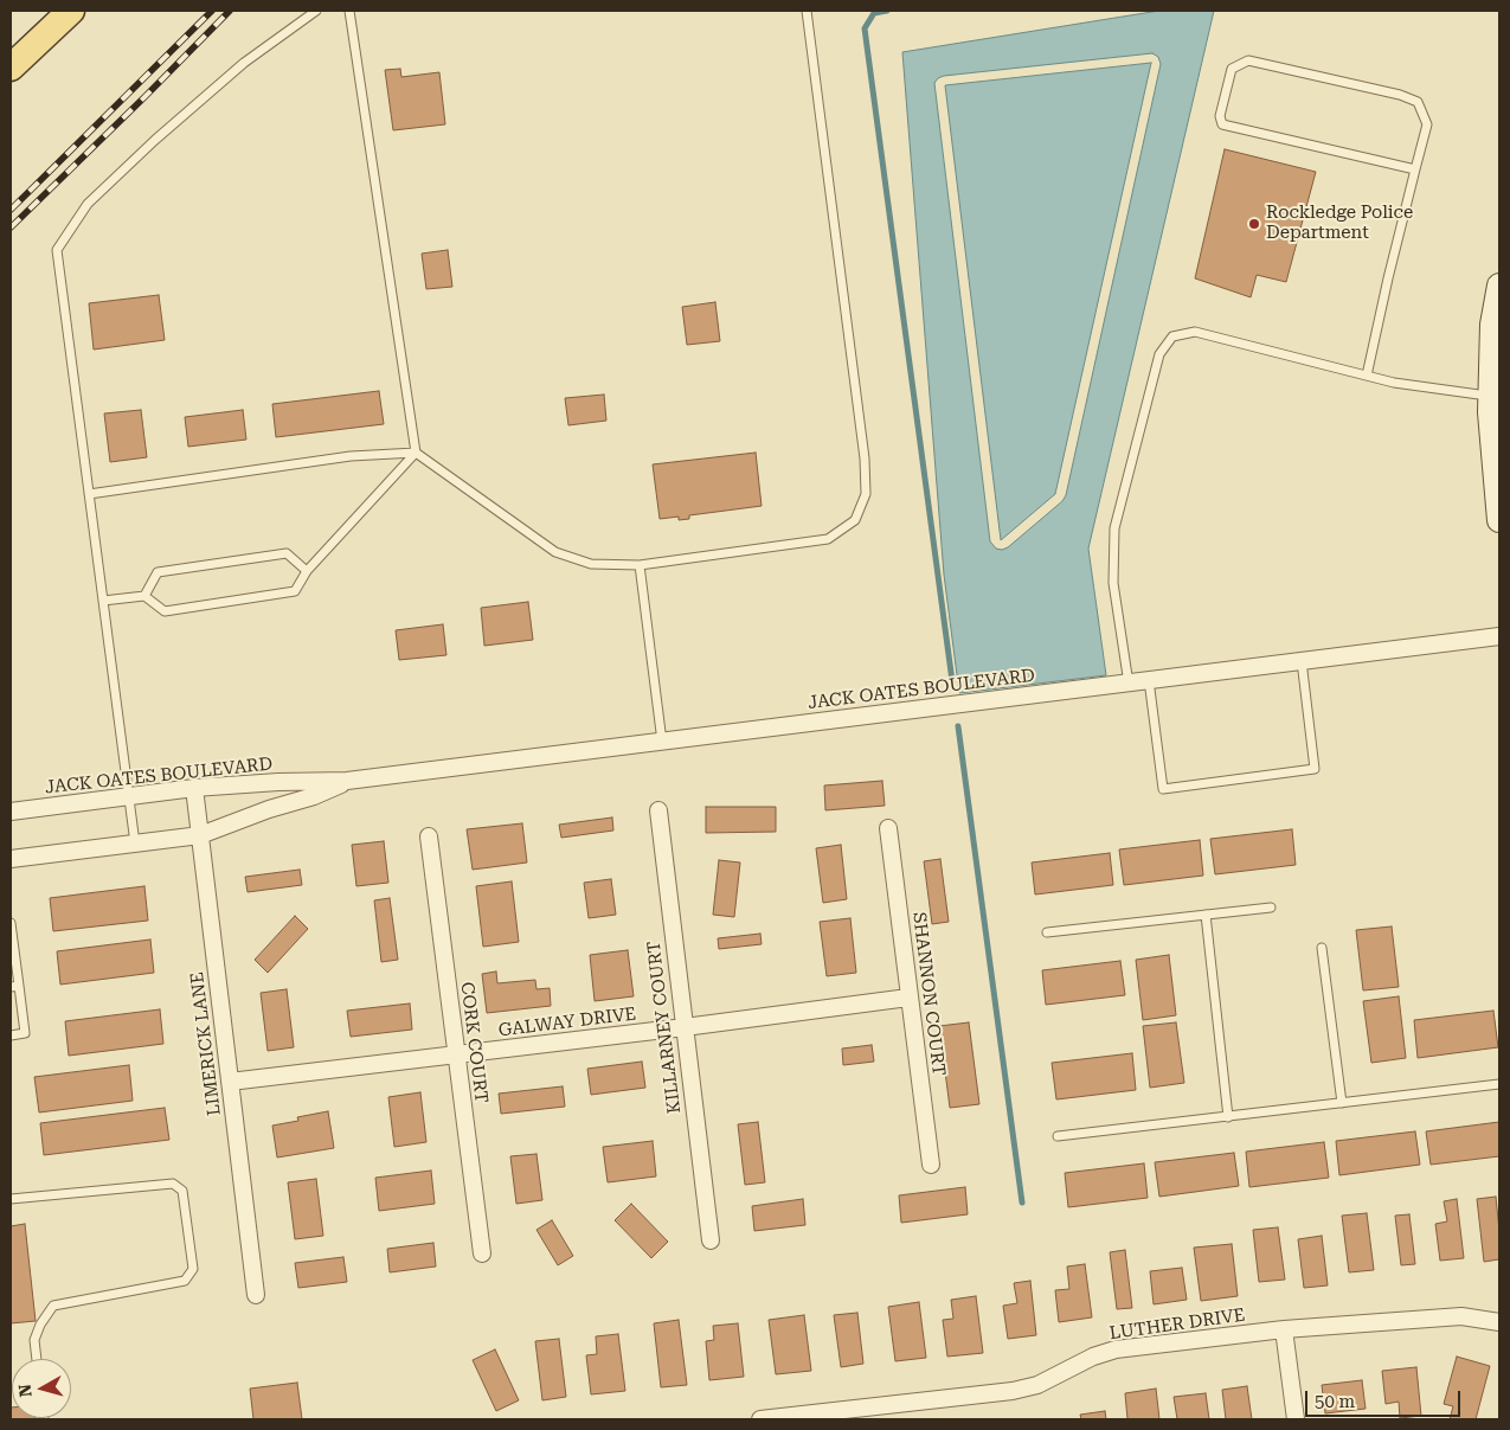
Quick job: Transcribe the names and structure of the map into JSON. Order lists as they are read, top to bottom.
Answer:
{
  "streets": {
    "street": [
      "JACK OATES BOULEVARD",
      "SHANNON COURT",
      "GALWAY DRIVE",
      "KILLARNEY COURT",
      "CORK COURT",
      "LIMERICK LANE",
      "LUTHER DRIVE"
    ]
  },
  "crossings": [
    ["JACK OATES BOULEVARD", "LIMERICK LANE"],
    ["SHANNON COURT", "GALWAY DRIVE"],
    ["GALWAY DRIVE", "KILLARNEY COURT"],
    ["GALWAY DRIVE", "CORK COURT"],
    ["GALWAY DRIVE", "LIMERICK LANE"]
  ],
  "places": ["Rockledge Police Department"],
  "scale_bar": "50 m",
  "north": "left"
}
